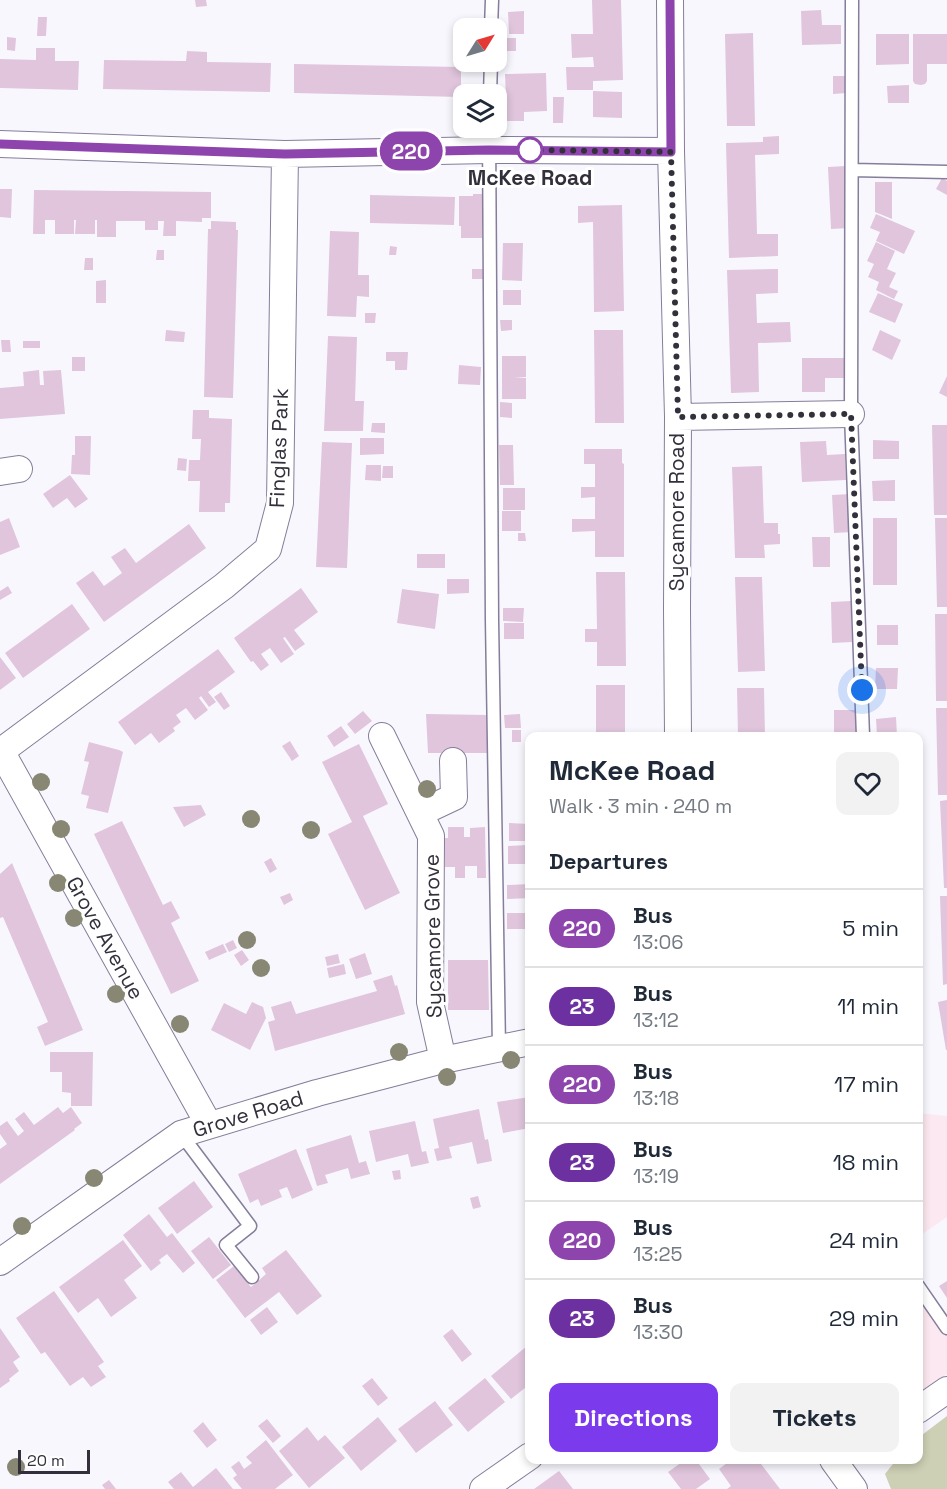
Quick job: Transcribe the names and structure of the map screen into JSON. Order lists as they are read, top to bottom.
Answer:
{
  "streets": {
    "street": [
      "Finglas Park",
      "Sycamore Road",
      "Sycamore Grove",
      "Grove Avenue",
      "Grove Road"
    ]
  },
  "crossings": [
    ["Finglas Park", "Grove Avenue"],
    ["Sycamore Grove", "Grove Road"],
    ["Grove Avenue", "Grove Road"]
  ],
  "places": ["McKee Road"],
  "lines": ["bus line 220"],
  "scale_bar": "20 m",
  "north": "top right",
  "page": {
    "on_map": "220",
    "heading": [
      ["McKee Road", "Walk · 3 min · 240 m"],
      "Departures"
    ],
    "list": [
      {
        "mark": "220",
        "name": "Bus",
        "note": "13:06",
        "value": "5 min"
      },
      {
        "mark": "23",
        "name": "Bus",
        "note": "13:12",
        "value": "11 min"
      },
      {
        "mark": "220",
        "name": "Bus",
        "note": "13:18",
        "value": "17 min"
      },
      {
        "mark": "23",
        "name": "Bus",
        "note": "13:19",
        "value": "18 min"
      },
      {
        "mark": "220",
        "name": "Bus",
        "note": "13:25",
        "value": "24 min"
      },
      {
        "mark": "23",
        "name": "Bus",
        "note": "13:30",
        "value": "29 min"
      }
    ],
    "buttons": ["Directions", "Tickets"],
    "scale": "20 m"
  }
}
